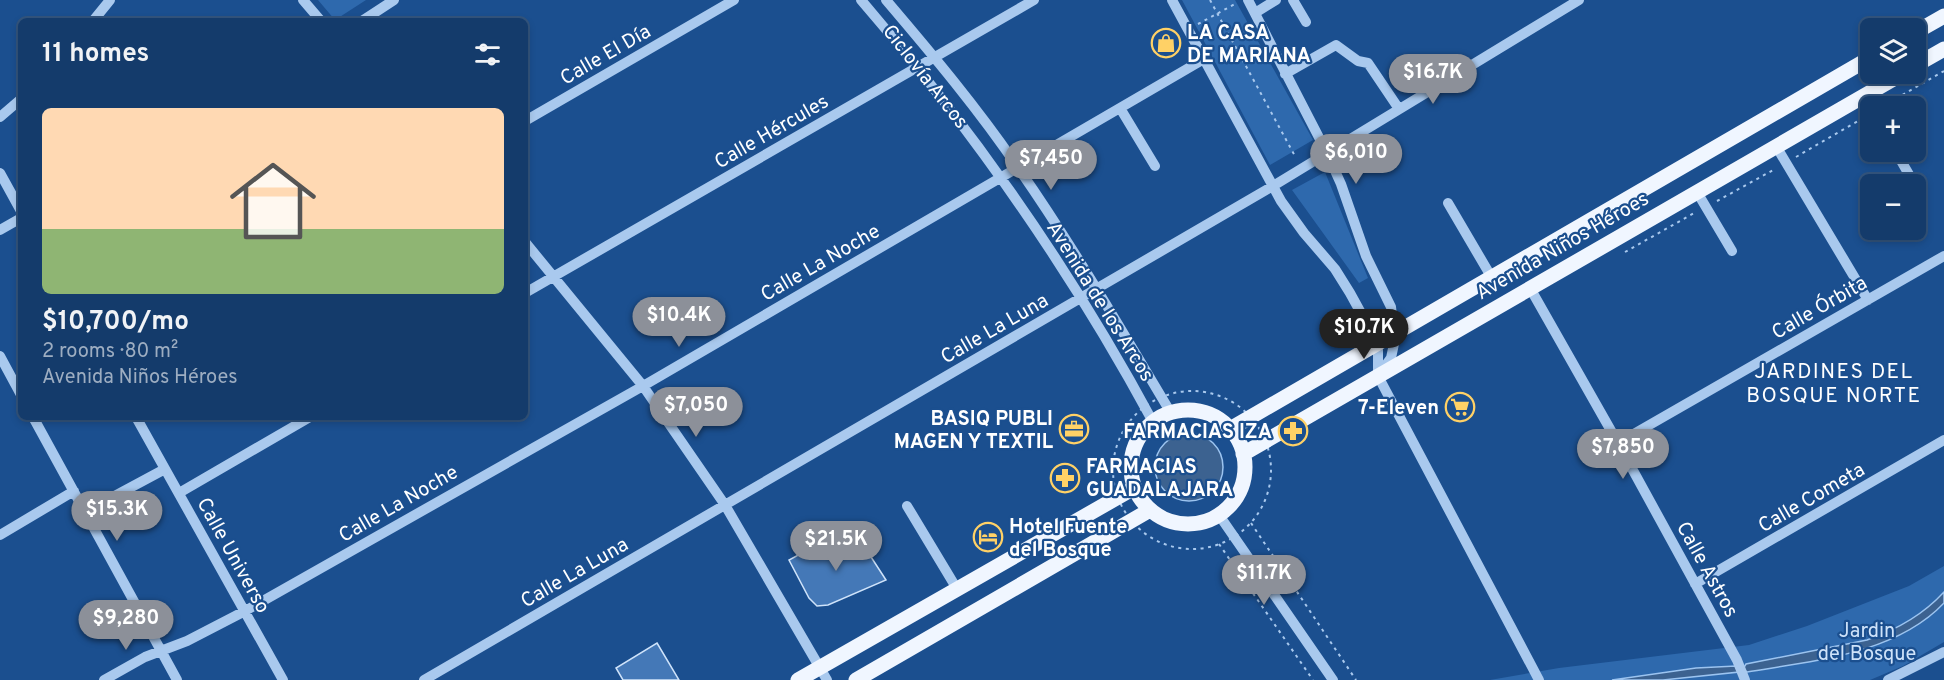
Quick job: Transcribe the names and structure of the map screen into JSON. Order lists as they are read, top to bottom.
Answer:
{
  "streets": {
    "main road": ["Avenida Niños Héroes"],
    "street": [
      "Calle El Día",
      "Calle Hércules",
      "Calle La Noche",
      "Avenida de los Arcos",
      "Calle Órbita",
      "Calle La Luna",
      "Calle Cometa",
      "Calle Universo",
      "Calle Astros"
    ]
  },
  "crossings": [
    ["Calle Hércules", "Avenida de los Arcos"],
    ["Avenida Niños Héroes", "Avenida de los Arcos"],
    ["Avenida Niños Héroes", "Calle Astros"],
    ["Calle La Noche", "Avenida de los Arcos"],
    ["Calle La Noche", "Calle Universo"],
    ["Avenida de los Arcos", "Calle La Luna"],
    ["Calle Órbita", "Calle Astros"],
    ["Calle Cometa", "Calle Astros"]
  ],
  "districts": ["JARDINES DEL BOSQUE NORTE"],
  "parks": ["Jardin del Bosque"],
  "places": {
    "shop": ["LA CASA DE MARIANA"],
    "supermarket": ["7-Eleven"],
    "office": ["BASIQ PUBLI MAGEN Y TEXTIL"],
    "pharmacy": ["FARMACIAS IZA", "FARMACIAS GUADALAJARA"],
    "hotel": ["Hotel Fuente del Bosque"]
  },
  "page": {
    "map_buttons": ["+", "−"],
    "heading": "11 homes",
    "price": [
      "$16.7K",
      "$6,010",
      "$7,450",
      "$10.4K",
      "$10.7K",
      "$7,050",
      "$7,850",
      "$15.3K",
      "$21.5K",
      "$11.7K",
      "$9,280"
    ],
    "list": [
      {
        "name": "$10,700/mo",
        "note": "2 rooms · 80 m² · Avenida Niños Héroes"
      }
    ]
  }
}
